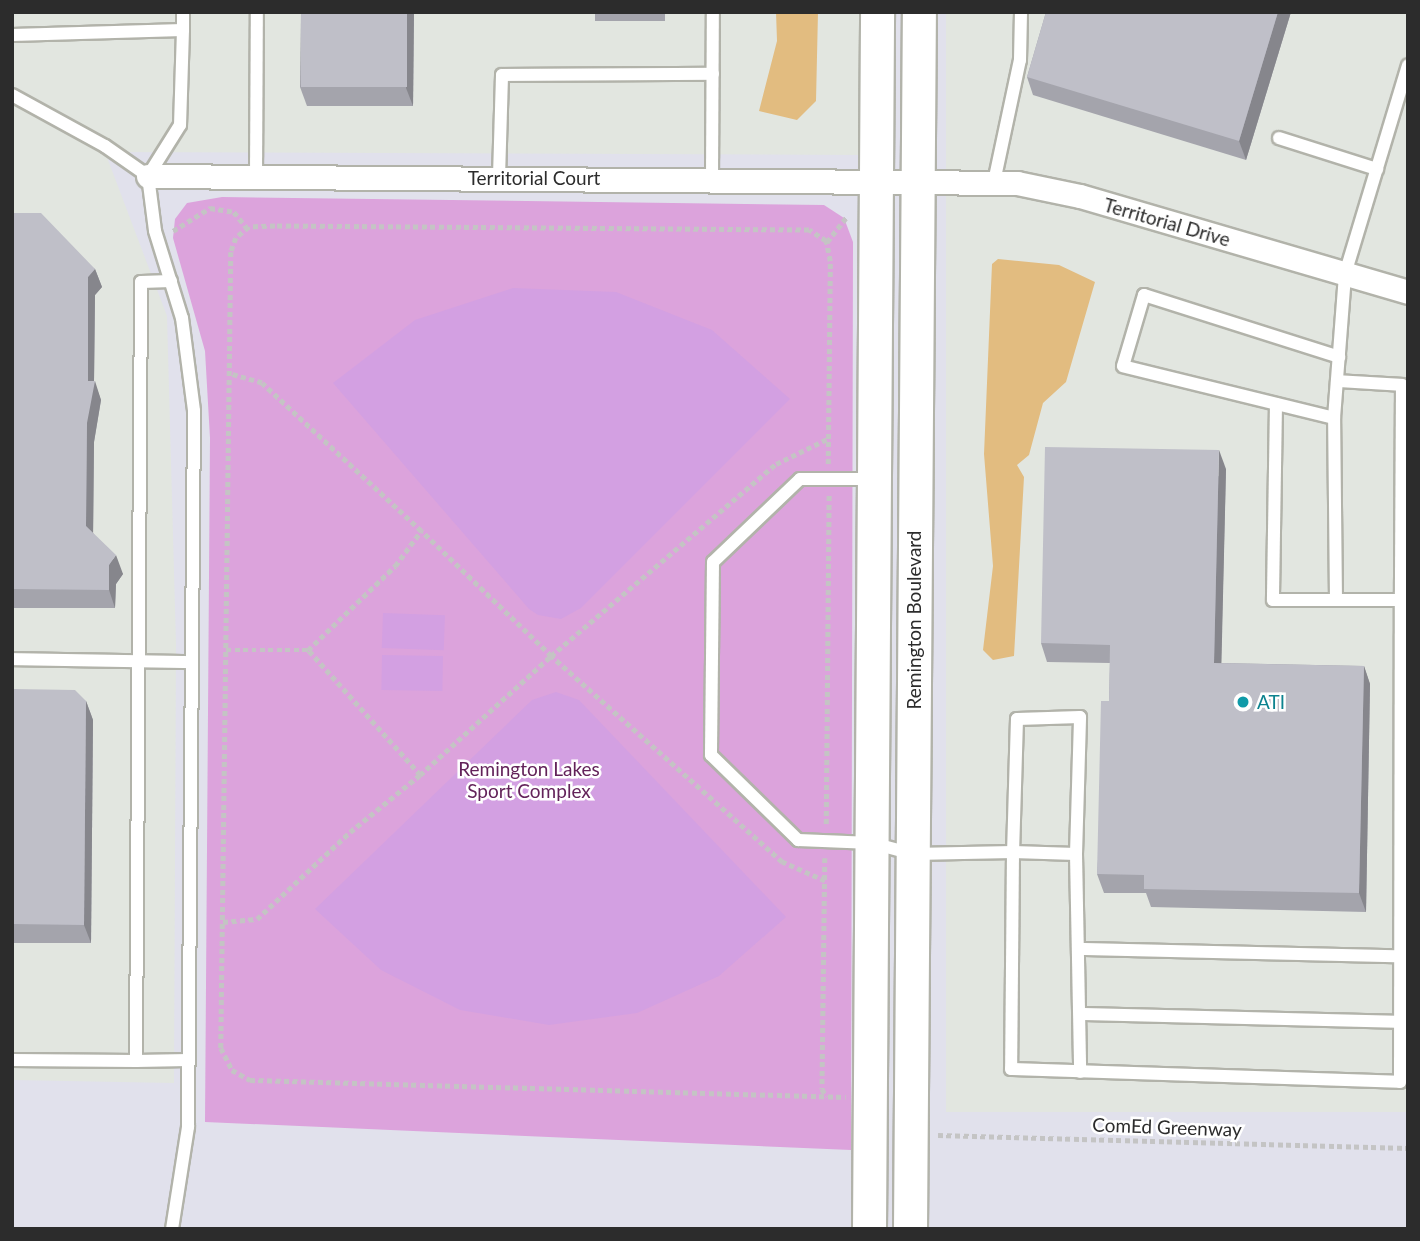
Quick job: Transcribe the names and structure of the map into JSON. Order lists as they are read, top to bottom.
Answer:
{
  "streets": {
    "street": ["Territorial Court", "Territorial Drive", "Remington Boulevard"],
    "path": ["ComEd Greenway"]
  },
  "crossings": [
    ["Territorial Court", "Territorial Drive"],
    ["Territorial Court", "Remington Boulevard"],
    ["Territorial Drive", "Remington Boulevard"]
  ],
  "parks": ["Remington Lakes Sport Complex"],
  "places": ["ATI"]
}
